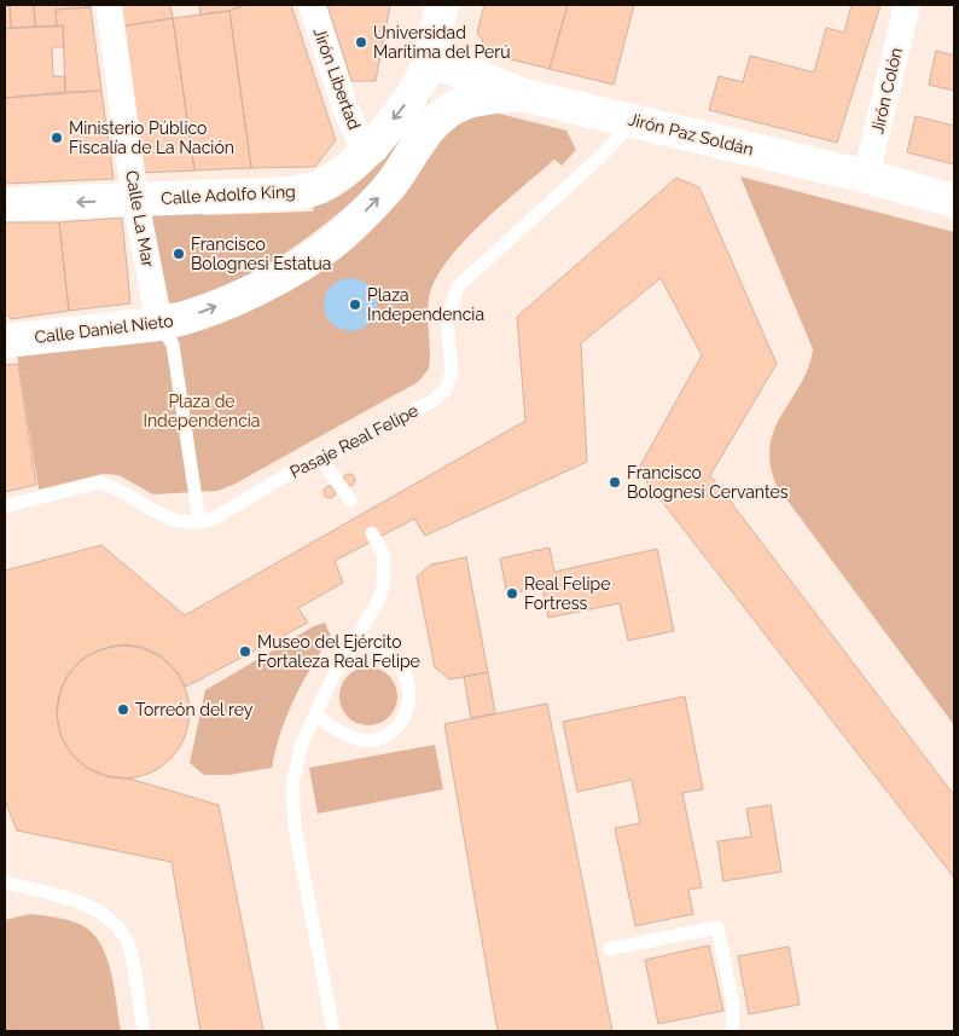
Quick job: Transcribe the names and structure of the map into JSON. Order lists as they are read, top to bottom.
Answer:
{
  "streets": {
    "street": [
      "Jirón Libertad",
      "Jirón Colón",
      "Jirón Paz Soldán",
      "Calle Adolfo King",
      "Calle La Mar",
      "Calle Daniel Nieto"
    ],
    "lane": ["Pasaje Real Felipe"]
  },
  "crossings": [
    ["Jirón Libertad", "Calle Adolfo King"],
    ["Jirón Colón", "Jirón Paz Soldán"],
    ["Jirón Paz Soldán", "Calle Adolfo King"],
    ["Jirón Paz Soldán", "Calle Daniel Nieto"],
    ["Jirón Paz Soldán", "Pasaje Real Felipe"],
    ["Calle Adolfo King", "Calle La Mar"],
    ["Calle La Mar", "Calle Daniel Nieto"]
  ],
  "one_way": ["Calle Adolfo King", "Calle Daniel Nieto"],
  "parks": ["Plaza de Independencia"],
  "places": [
    "Universidad Marítima del Perú",
    "Ministerio Público Fiscalía de La Nación",
    "Francisco Bolognesi Estatua",
    "Plaza Independencia",
    "Francisco Bolognesi Cervantes",
    "Real Felipe Fortress",
    "Museo del Ejército Fortaleza Real Felipe",
    "Torreón del rey"
  ]
}
